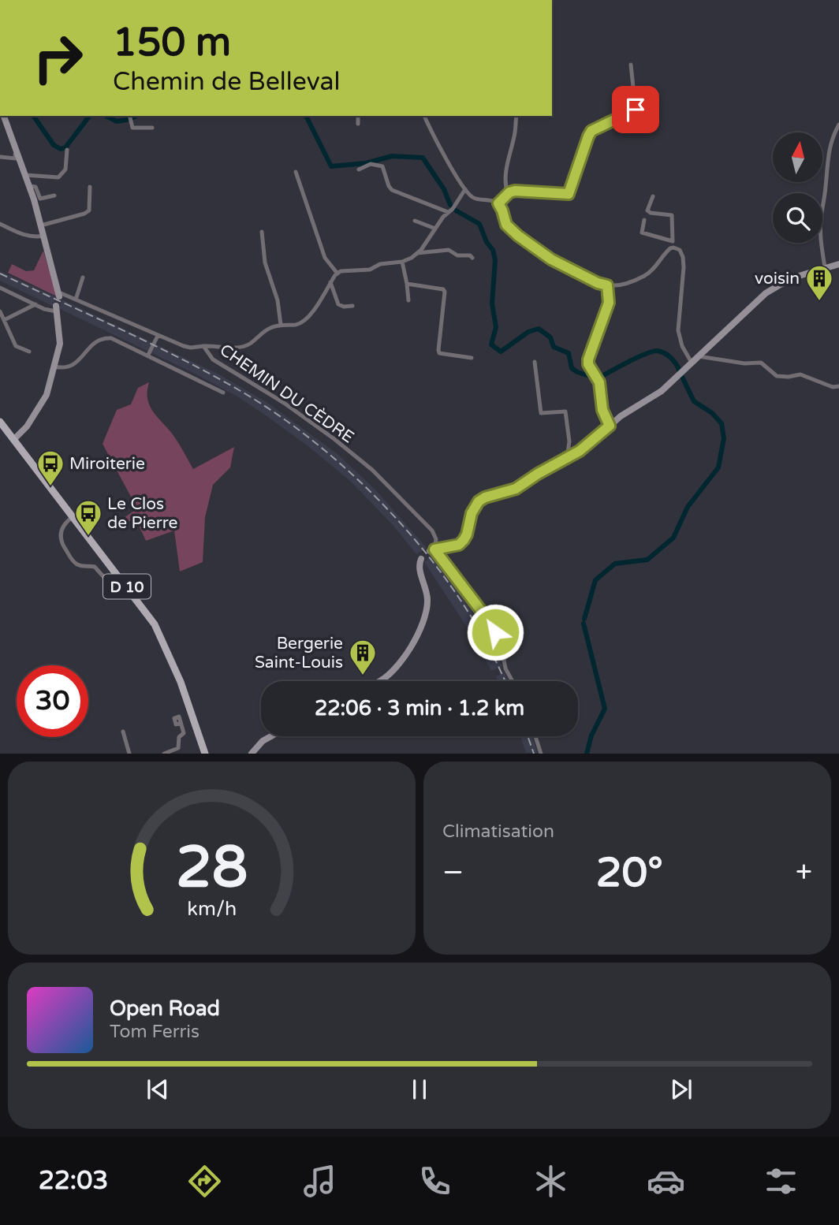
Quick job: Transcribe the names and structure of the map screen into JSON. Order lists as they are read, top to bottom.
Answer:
{
  "streets": {
    "main road": ["D 10"],
    "street": ["CHEMIN DU CÈDRE"]
  },
  "places": {
    "building": ["voisin", "Bergerie Saint-Louis"],
    "bus stop": ["Miroiterie", "Le Clos de Pierre"]
  },
  "north": "top",
  "page": {
    "turn": ["150 m", "Chemin de Belleval"],
    "limit": "30",
    "trip": "22:06 · 3 min · 1.2 km",
    "tile": "Climatisation",
    "heat": ["−", "20°", "+"],
    "song": ["Open Road", "Tom Ferris"],
    "tabs": "22:03",
    "gauge": ["28", "km/h"]
  }
}
